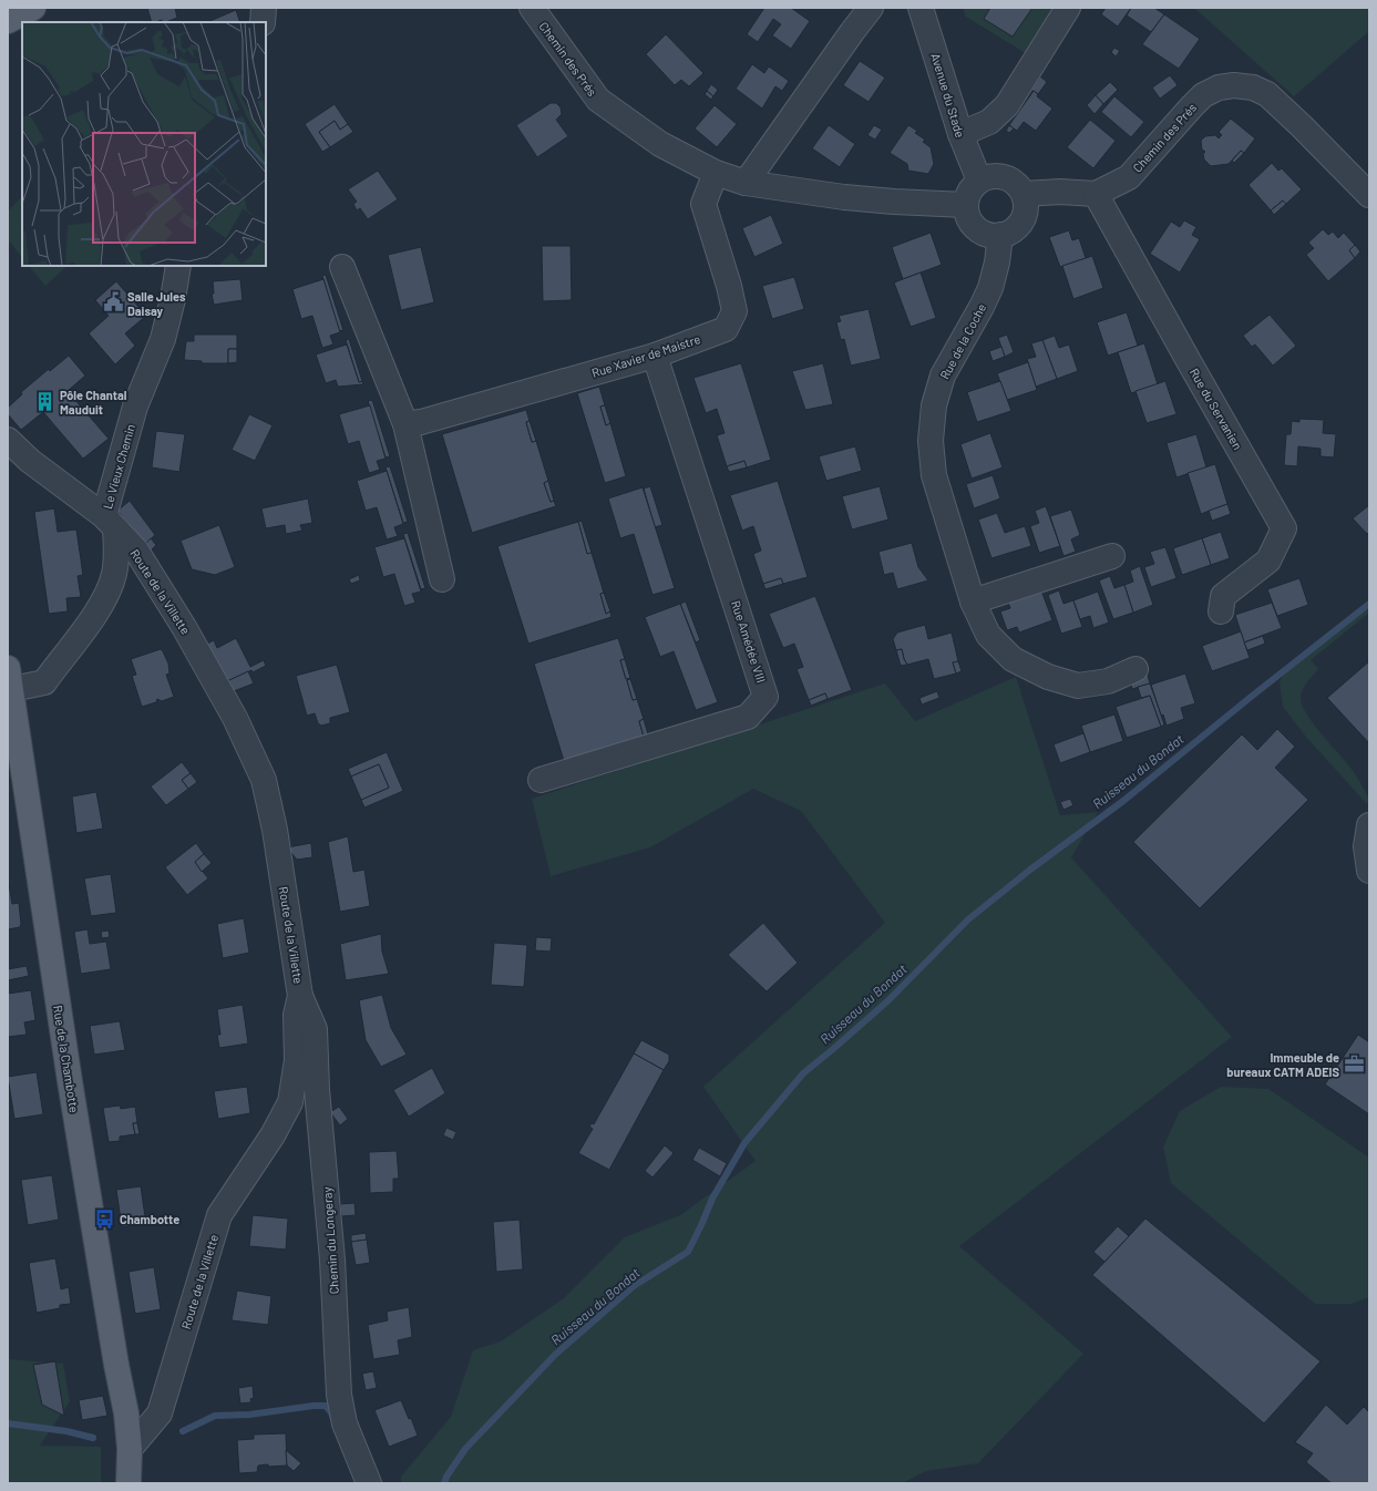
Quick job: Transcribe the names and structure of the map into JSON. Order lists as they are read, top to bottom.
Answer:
{
  "streets": {
    "main road": ["Rue de la Chambotte"],
    "street": [
      "Chemin des Prés",
      "Avenue du Stade",
      "Rue de la Coche",
      "Rue Xavier de Maistre",
      "Rue du Servanien",
      "Le Vieux Chemin",
      "Route de la Villette",
      "Rue Amédée VIII",
      "Chemin du Longeray"
    ]
  },
  "crossings": [
    ["Chemin des Prés", "Avenue du Stade"],
    ["Chemin des Prés", "Rue de la Coche"],
    ["Chemin des Prés", "Rue Xavier de Maistre"],
    ["Chemin des Prés", "Rue du Servanien"],
    ["Avenue du Stade", "Rue de la Coche"],
    ["Rue Xavier de Maistre", "Rue Amédée VIII"],
    ["Le Vieux Chemin", "Route de la Villette"],
    ["Route de la Villette", "Rue de la Chambotte"],
    ["Route de la Villette", "Chemin du Longeray"]
  ],
  "water": ["Ruisseau du Bondat"],
  "places": {
    "public building": ["Salle Jules Daisay"],
    "building": ["Pôle Chantal Mauduit"],
    "office": ["Immeuble de bureaux CATM ADEIS"],
    "bus stop": ["Chambotte"]
  }
}
